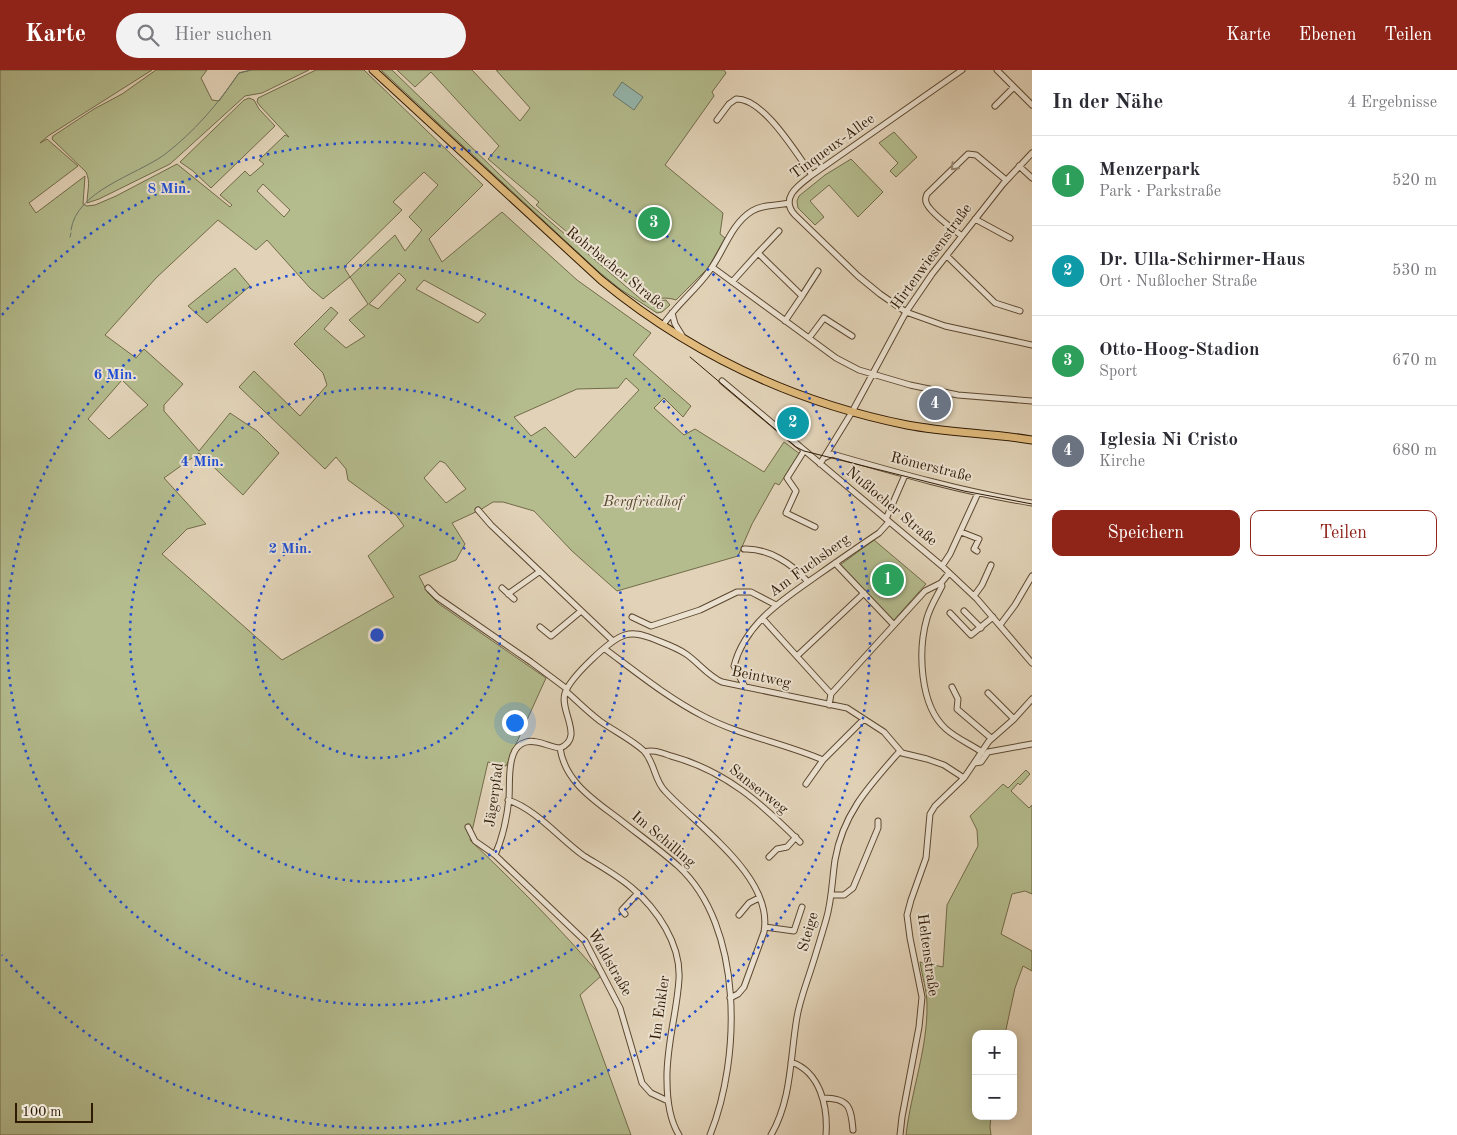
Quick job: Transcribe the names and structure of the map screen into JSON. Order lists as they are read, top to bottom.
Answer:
{
  "streets": {
    "main road": ["Rohrbacher Straße"],
    "street": [
      "Tinqueux-Allee",
      "Hirtenwiesenstraße",
      "Römerstraße",
      "Nußlocher Straße",
      "Am Fuchsberg",
      "Beintweg",
      "Sanserweg",
      "Jägerpfad",
      "Im Schilling",
      "Steige",
      "Heltenstraße",
      "Waldstraße",
      "Im Enkler"
    ]
  },
  "crossings": [
    ["Tinqueux-Allee", "Rohrbacher Straße"],
    ["Hirtenwiesenstraße", "Rohrbacher Straße"],
    ["Hirtenwiesenstraße", "Römerstraße"],
    ["Hirtenwiesenstraße", "Nußlocher Straße"],
    ["Nußlocher Straße", "Am Fuchsberg"],
    ["Am Fuchsberg", "Beintweg"],
    ["Beintweg", "Steige"],
    ["Jägerpfad", "Im Schilling"],
    ["Jägerpfad", "Waldstraße"],
    ["Jägerpfad", "Im Enkler"],
    ["Waldstraße", "Im Enkler"]
  ],
  "parks": ["Bergfriedhof"],
  "scale_bar": "100 m",
  "page": {
    "header": "Karte",
    "search": "Hier suchen",
    "nav": ["Karte", "Ebenen", "Teilen"],
    "heading": ["In der Nähe", "4 Ergebnisse"],
    "list": [
      {
        "mark": "1",
        "name": "Menzerpark",
        "note": "Park · Parkstraße",
        "value": "520 m"
      },
      {
        "mark": "2",
        "name": "Dr. Ulla-Schirmer-Haus",
        "note": "Ort · Nußlocher Straße",
        "value": "530 m"
      },
      {
        "mark": "3",
        "name": "Otto-Hoog-Stadion",
        "note": "Sport",
        "value": "670 m"
      },
      {
        "mark": "4",
        "name": "Iglesia Ni Cristo",
        "note": "Kirche",
        "value": "680 m"
      }
    ],
    "pins": [
      "3",
      "4",
      "2",
      "1"
    ],
    "buttons": ["Speichern", "Teilen"],
    "map_buttons": ["+", "−"],
    "scale": "100 m"
  },
  "rings": [
    "8 Min.",
    "6 Min.",
    "4 Min.",
    "2 Min."
  ]
}
